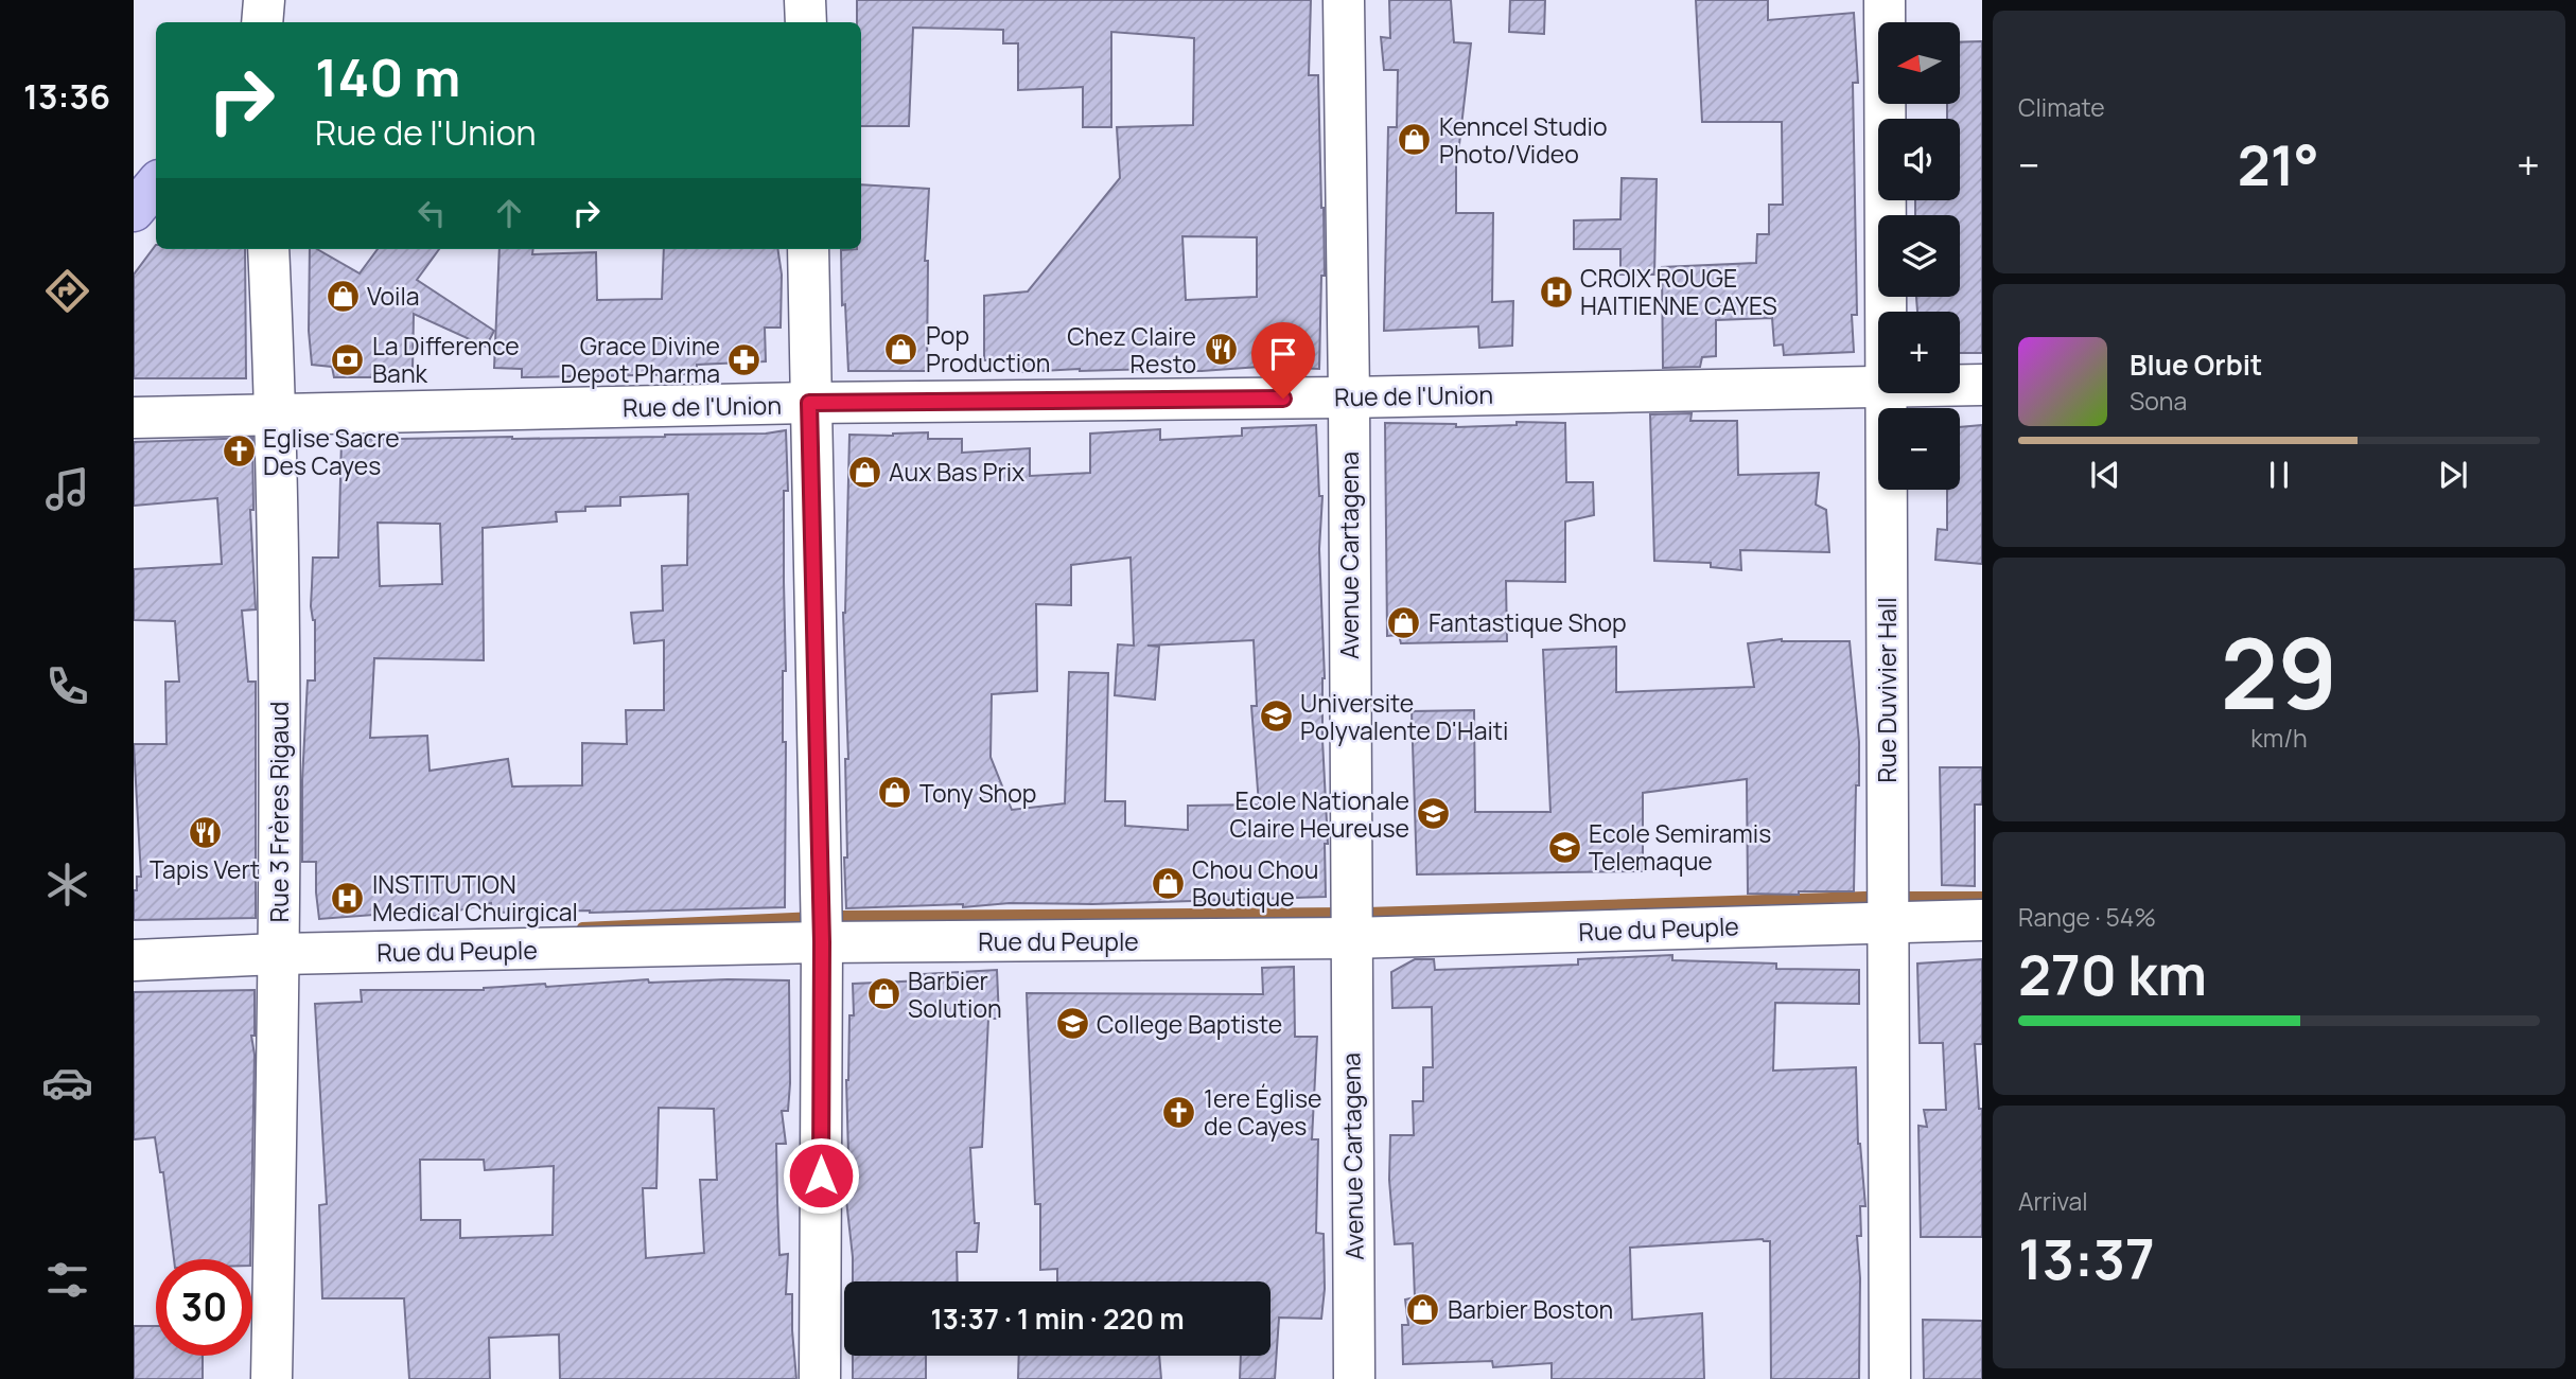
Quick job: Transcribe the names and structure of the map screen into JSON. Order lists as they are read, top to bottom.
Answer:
{
  "streets": {
    "street": [
      "Rue de l'Union",
      "Avenue Cartagena",
      "Rue Duvivier Hall",
      "Rue 3 Frères Rigaud",
      "Rue du Peuple"
    ]
  },
  "crossings": [
    ["Rue de l'Union", "Avenue Cartagena"],
    ["Rue de l'Union", "Rue 3 Frères Rigaud"],
    ["Avenue Cartagena", "Rue du Peuple"],
    ["Rue Duvivier Hall", "Rue du Peuple"],
    ["Rue 3 Frères Rigaud", "Rue du Peuple"]
  ],
  "places": {
    "shop": [
      "Kenncel Studio Photo/Video",
      "Voila",
      "Pop Production",
      "Aux Bas Prix",
      "Fantastique Shop",
      "Tony Shop",
      "Chou Chou Boutique",
      "Barbier Solution",
      "Barbier Boston"
    ],
    "hospital": ["CROIX ROUGE HAITIENNE CAYES", "INSTITUTION Medical Chuirgical"],
    "restaurant": ["Chez Claire Resto", "Tapis Vert"],
    "bank": ["La Difference Bank"],
    "pharmacy": ["Grace Divine Depot Pharma"],
    "church": ["Eglise Sacre Des Cayes", "1ere Église de Cayes"],
    "school or university": [
      "Universite Polyvalente D'Haiti",
      "Ecole Nationale Claire Heureuse",
      "Ecole Semiramis Telemaque",
      "College Baptiste"
    ]
  },
  "north": "left",
  "page": {
    "tabs": "13:36",
    "tile": [
      "Climate",
      ["29", "km/h"],
      ["Range · 54%", "270 km"],
      ["Arrival", "13:37"]
    ],
    "map_buttons": ["+", "−"],
    "turn": ["140 m", "Rue de l'Union"],
    "heat": ["−", "21°", "+"],
    "song": ["Blue Orbit", "Sona"],
    "limit": "30",
    "trip": "13:37 · 1 min · 220 m"
  }
}
